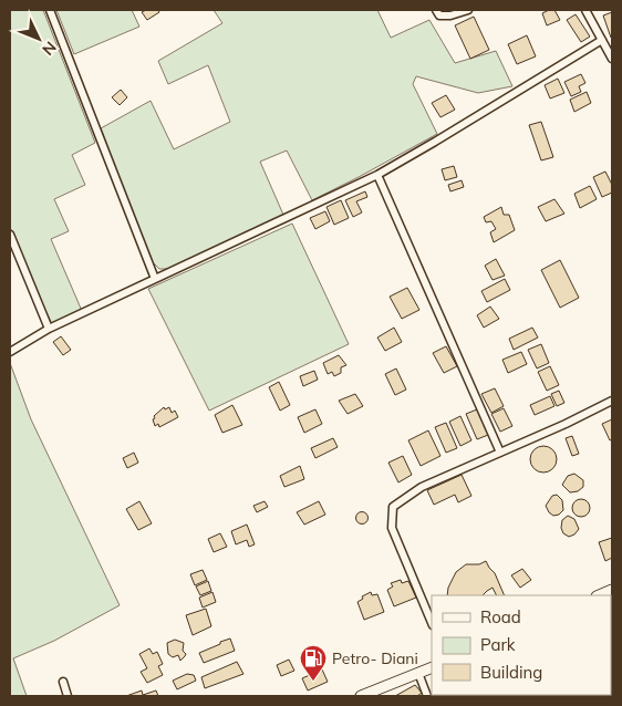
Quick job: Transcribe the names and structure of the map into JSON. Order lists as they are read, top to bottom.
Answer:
{
  "places": {
    "fuel station": ["Petro- Diani"]
  },
  "legend": ["Road", "Park", "Building"],
  "north": "bottom right"
}
